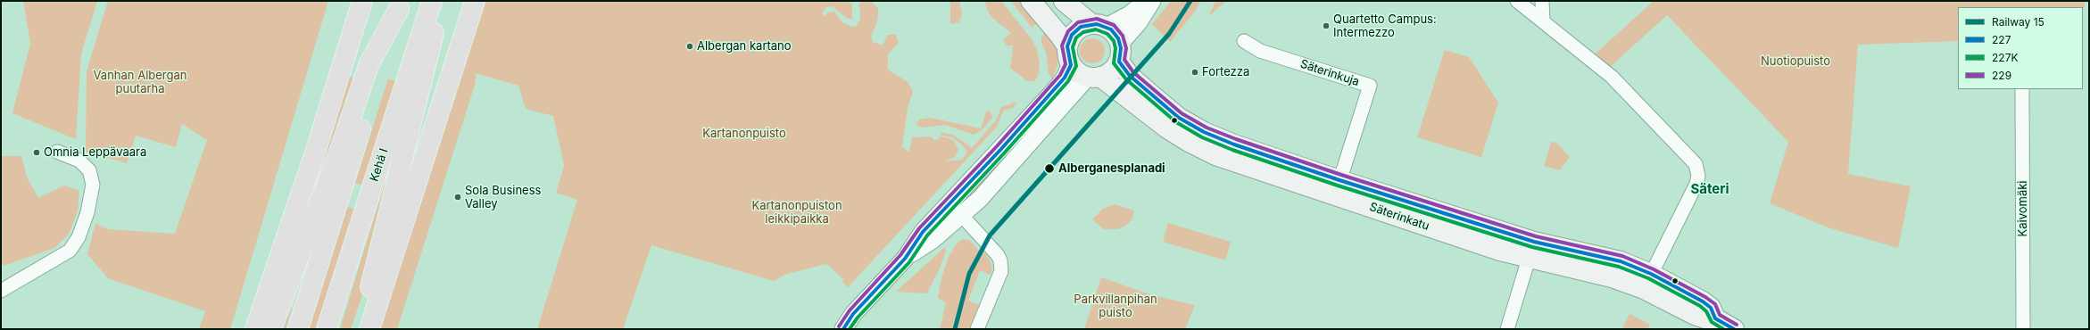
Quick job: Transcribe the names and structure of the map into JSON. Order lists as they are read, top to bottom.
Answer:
{
  "streets": {
    "highway": ["Kehä I"],
    "main road": ["Säterinkatu"],
    "street": ["Säterinkuja", "Kaivomäki"]
  },
  "crossings": [
    ["Säterinkuja", "Säterinkatu"]
  ],
  "districts": ["Säteri"],
  "parks": [
    "Nuotiopuisto",
    "Vanhan Albergan puutarha",
    "Kartanonpuisto",
    "Kartanonpuiston leikkipaikka",
    "Parkvillanpihan puisto"
  ],
  "places": [
    "Quartetto Campus: Intermezzo",
    "Albergan kartano",
    "Fortezza",
    "Omnia Leppävaara",
    "Alberganesplanadi",
    "Sola Business Valley"
  ],
  "lines": [
    "rail line 15",
    "transit line 229",
    "transit line 227",
    "transit line 227K"
  ],
  "legend": [
    "Railway 15",
    "227",
    "227K",
    "229"
  ]
}
